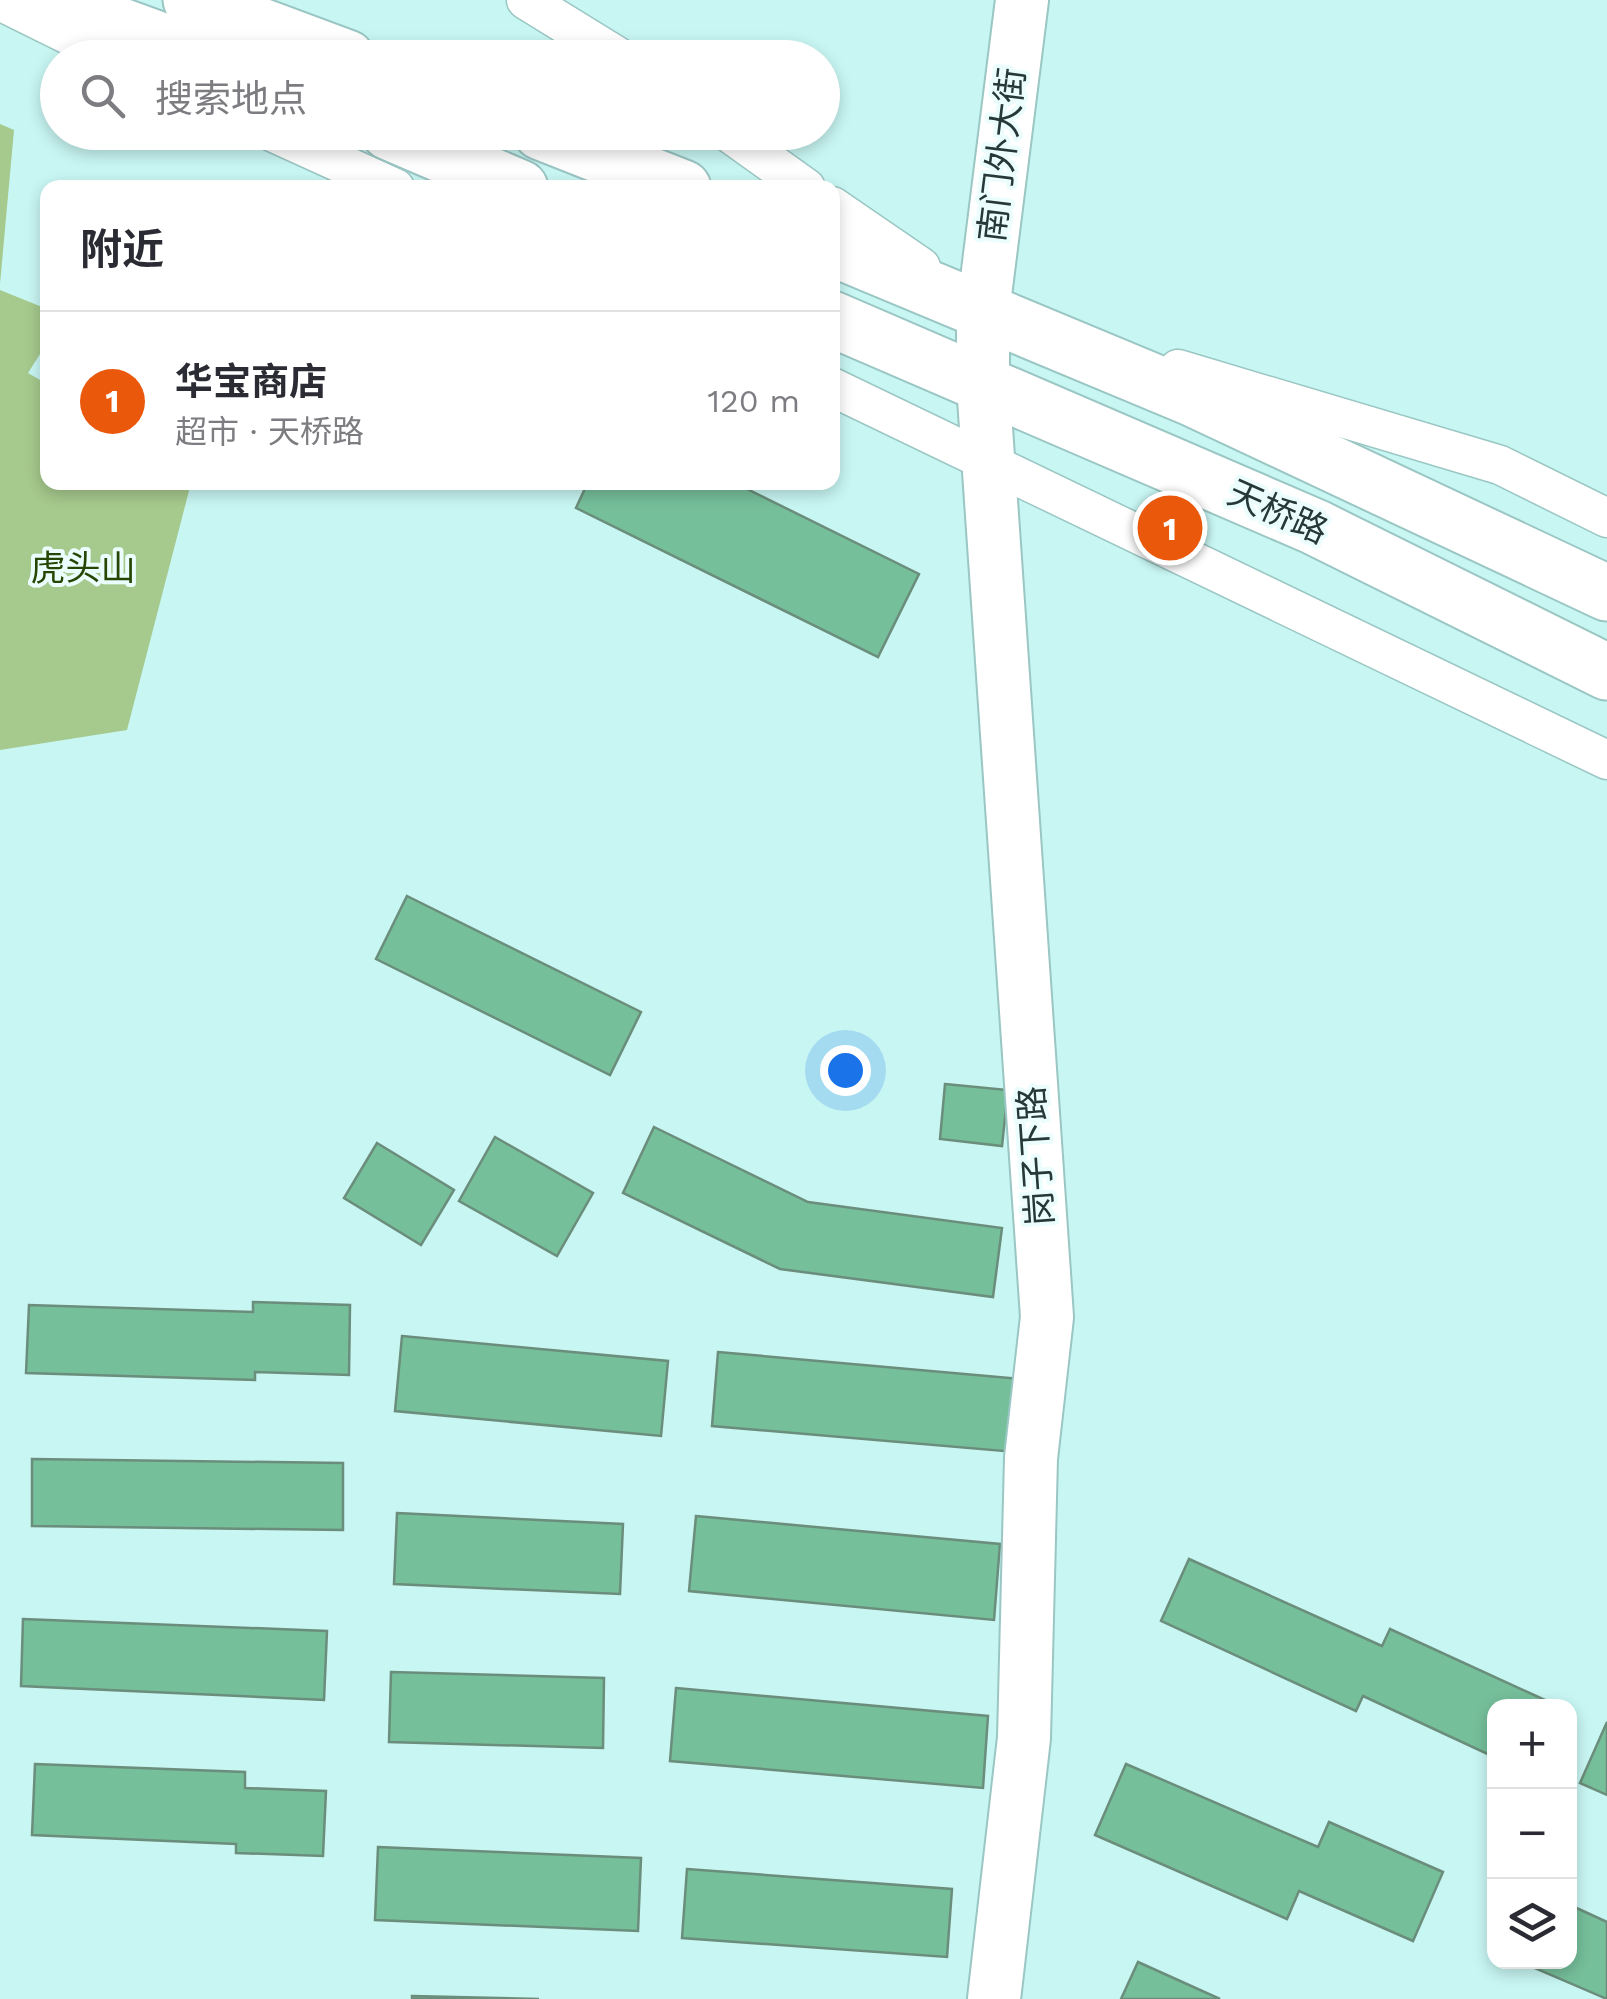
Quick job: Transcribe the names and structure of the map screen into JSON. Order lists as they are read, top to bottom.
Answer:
{
  "streets": {
    "main road": ["天桥路"],
    "street": ["南门外大街", "岗子下路"]
  },
  "crossings": [
    ["南门外大街", "天桥路"],
    ["南门外大街", "岗子下路"],
    ["天桥路", "岗子下路"]
  ],
  "parks": ["虎头山"],
  "page": {
    "search": "搜索地点",
    "heading": "附近",
    "list": [
      {
        "mark": "1",
        "name": "华宝商店",
        "note": "超市 · 天桥路",
        "value": "120 m"
      }
    ],
    "pins": "1",
    "map_buttons": ["+", "−"]
  }
}
